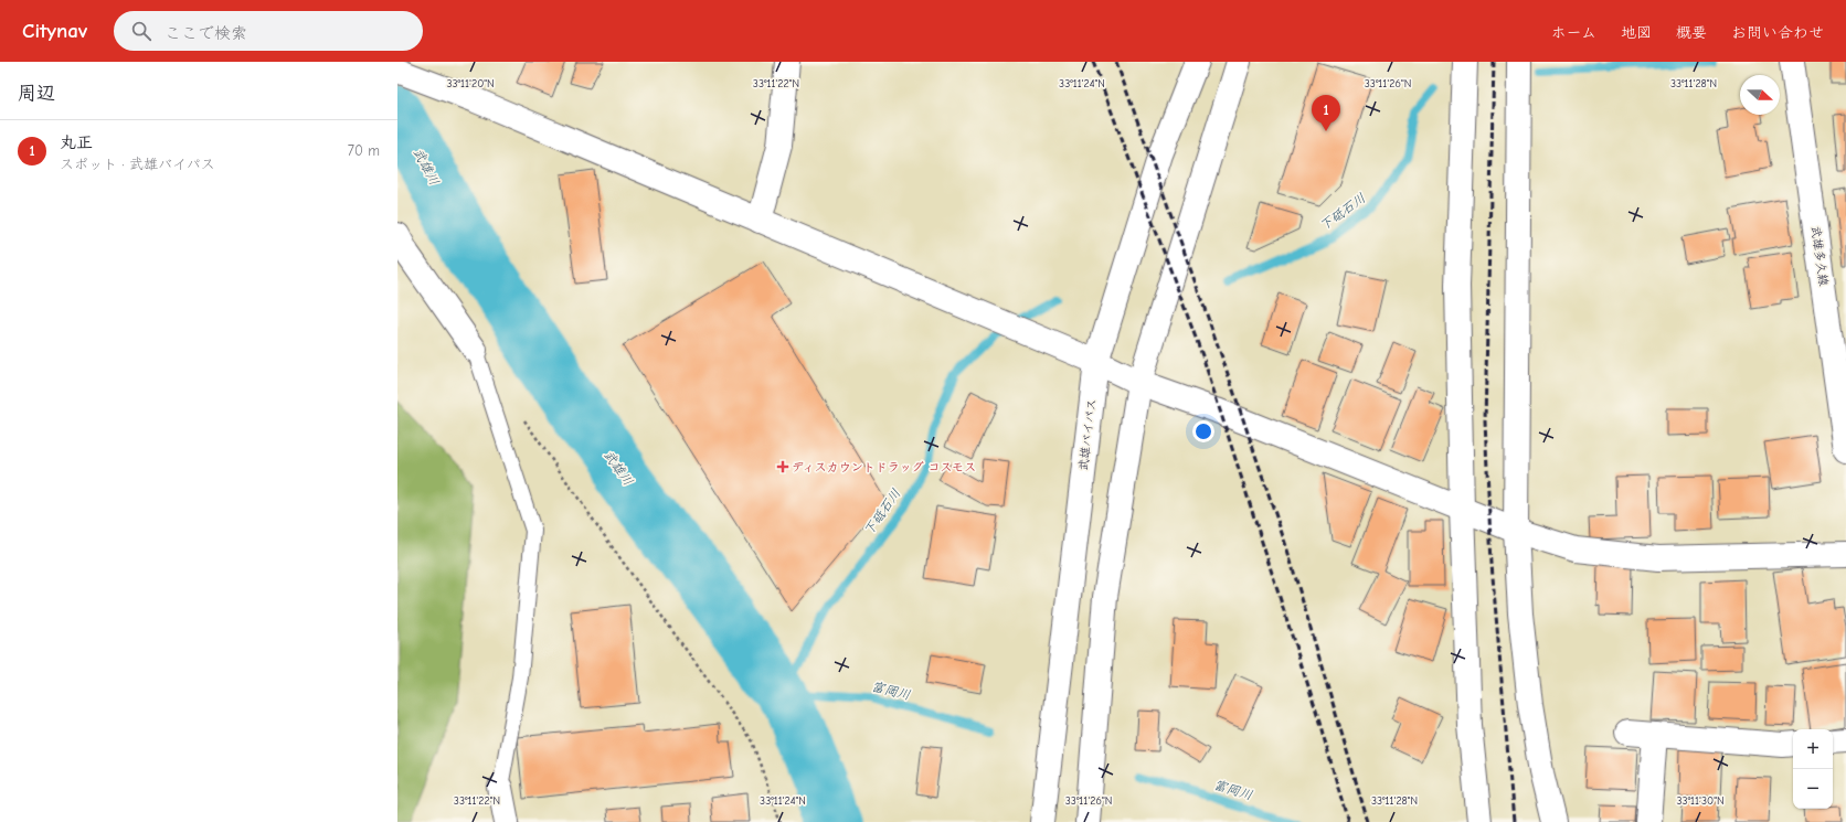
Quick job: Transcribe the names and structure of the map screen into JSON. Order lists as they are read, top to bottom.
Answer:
{
  "streets": {
    "main road": ["武雄多久線", "武雄バイパス"]
  },
  "water": ["武雄川", "下砥石川", "富岡川"],
  "places": {
    "health": ["ディスカウントドラッグ コスモス"]
  },
  "north": "right",
  "page": {
    "header": "Citynav",
    "search": "ここで検索",
    "nav": [
      "ホーム",
      "地図",
      "概要",
      "お問い合わせ"
    ],
    "heading": "周辺",
    "pins": "1",
    "list": [
      {
        "mark": "1",
        "name": "丸正",
        "note": "スポット · 武雄バイパス",
        "value": "70 m"
      }
    ],
    "map_buttons": ["+", "−"]
  },
  "coordinates": [
    "33°11'24\"N",
    "33°11'28\"N",
    "33°11'20\"N",
    "33°11'22\"N",
    "33°11'26\"N",
    "33°11'30\"N"
  ]
}
